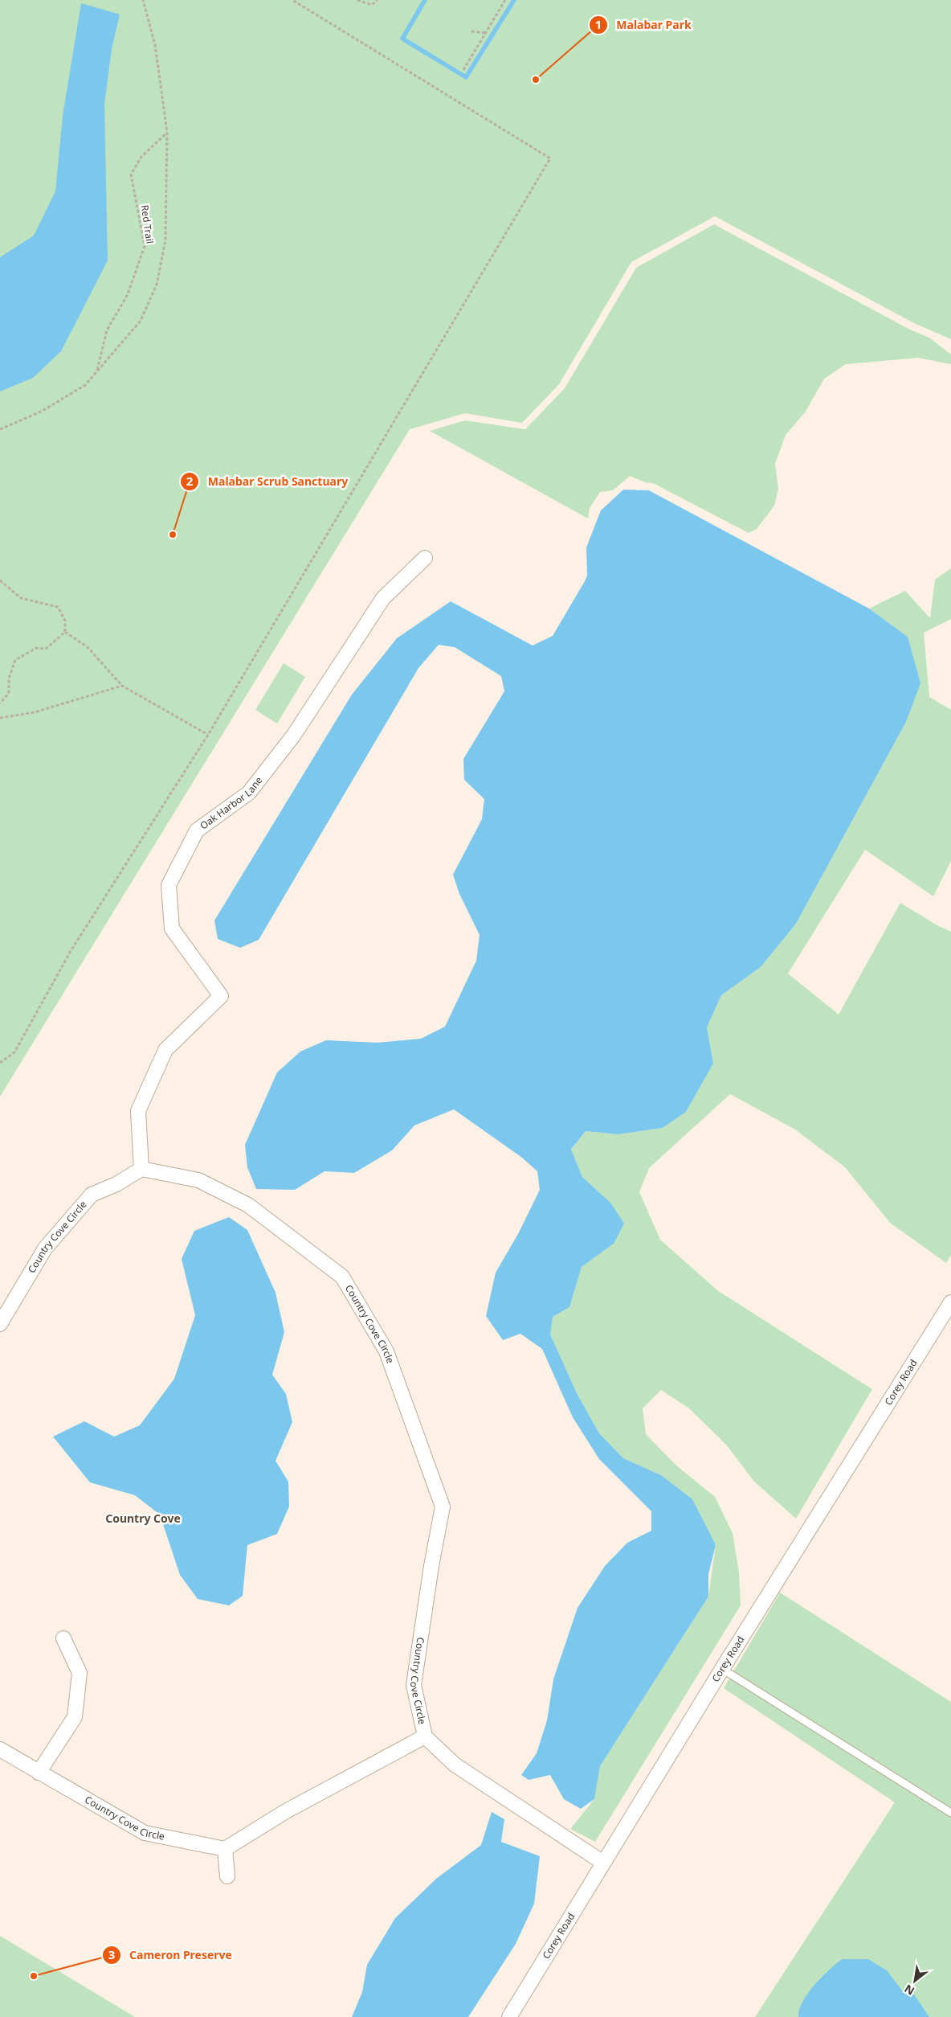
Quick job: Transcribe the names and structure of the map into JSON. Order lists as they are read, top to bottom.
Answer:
{
  "streets": {
    "street": ["Oak Harbor Lane", "Country Cove Circle", "Corey Road"],
    "path": ["Red Trail"]
  },
  "crossings": [
    ["Oak Harbor Lane", "Country Cove Circle"],
    ["Country Cove Circle", "Corey Road"]
  ],
  "districts": ["Country Cove"],
  "places": ["Malabar Park", "Malabar Scrub Sanctuary", "Cameron Preserve"],
  "north": "bottom left"
}
